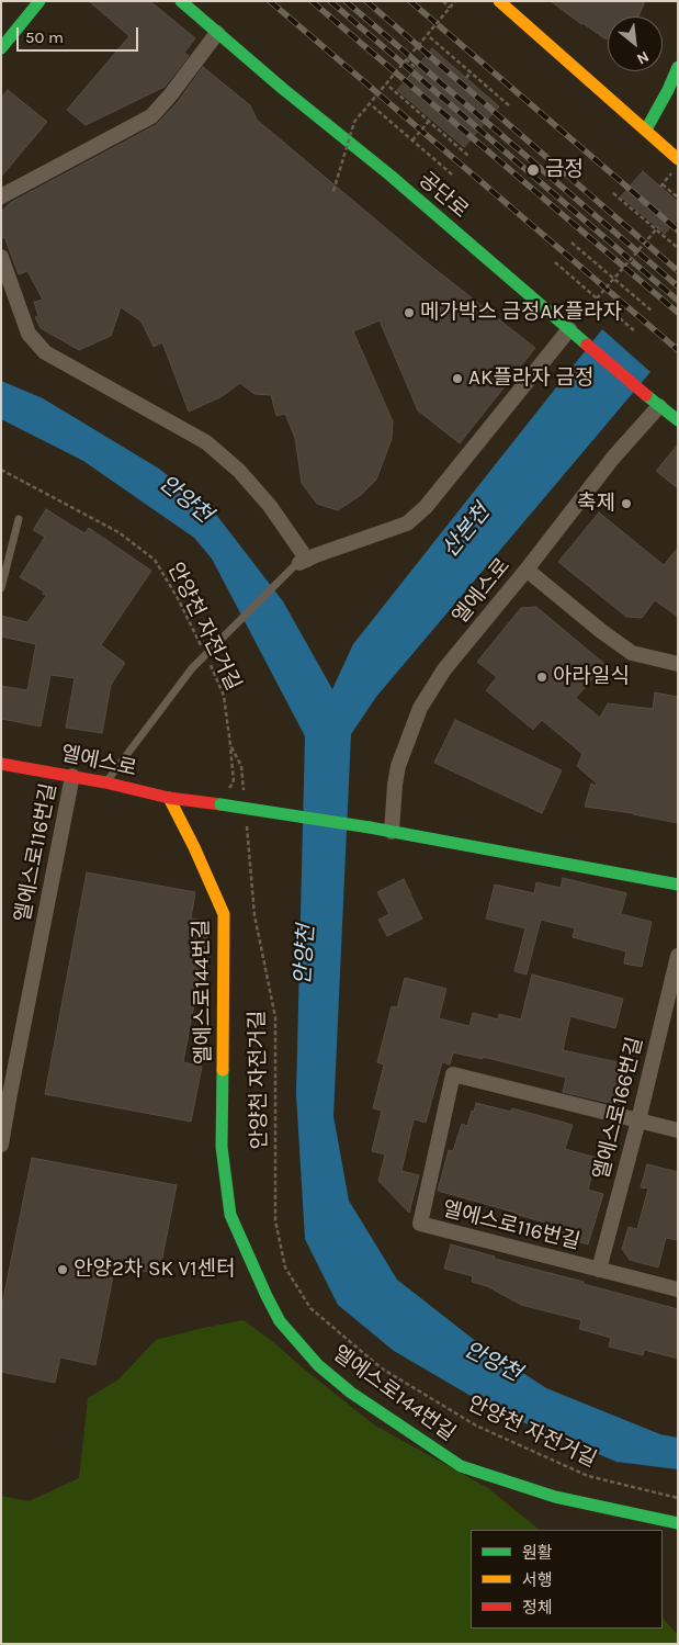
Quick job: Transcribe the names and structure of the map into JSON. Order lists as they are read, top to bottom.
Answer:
{
  "streets": {
    "street": [
      "공단로",
      "엘에스로",
      "엘에스로116번길",
      "엘에스로144번길",
      "엘에스로166번길"
    ],
    "path": ["안양천 자전거길"]
  },
  "crossings": [
    ["공단로", "엘에스로"],
    ["엘에스로", "엘에스로116번길"],
    ["엘에스로", "엘에스로144번길"],
    ["엘에스로116번길", "엘에스로166번길"]
  ],
  "water": ["안양천", "산본천"],
  "places": [
    "금정",
    "메가박스 금정AK플라자",
    "AK플라자 금정",
    "축제",
    "아라일식",
    "안양2차 SK V1센터"
  ],
  "legend": ["원활", "서행", "정체"],
  "scale_bar": "50 m",
  "north": "bottom right"
}
